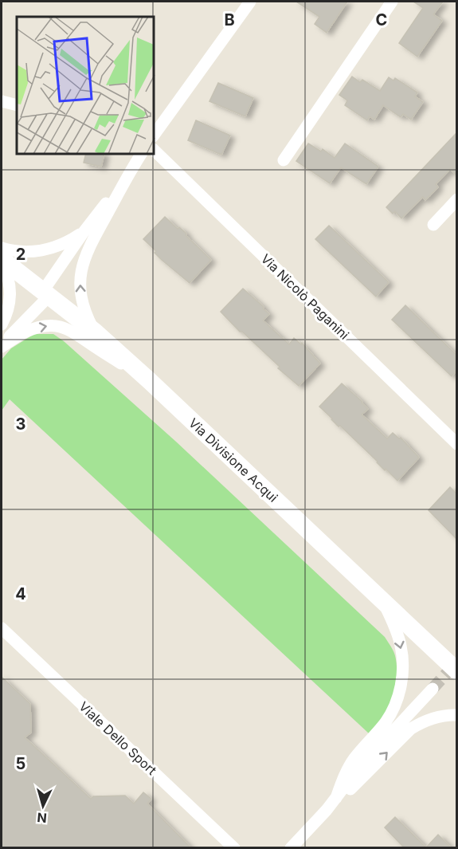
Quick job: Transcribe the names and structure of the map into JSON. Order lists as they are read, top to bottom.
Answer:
{
  "streets": {
    "main road": ["Via Divisione Acqui"],
    "street": ["Via Nicolò Paganini", "Viale Dello Sport"]
  },
  "north": "bottom",
  "grid": {
    "columns": ["B", "C"],
    "rows": [
      "2",
      "3",
      "4",
      "5"
    ]
  }
}
